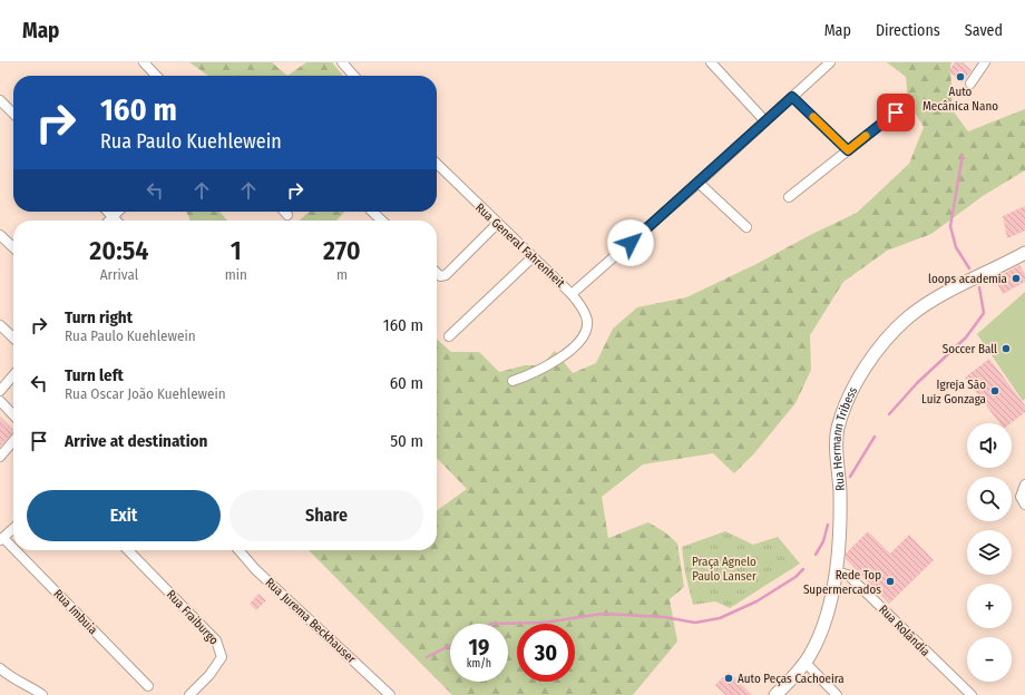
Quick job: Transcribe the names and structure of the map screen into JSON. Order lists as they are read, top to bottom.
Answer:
{
  "streets": {
    "main road": ["Rua Hermann Tribess"],
    "street": [
      "Rua General Fahrenheit",
      "Rua Imbuia",
      "Rua Fraiburgo",
      "Rua Jurema Beckhauser",
      "Rua Rolândia"
    ]
  },
  "crossings": [
    ["Rua Hermann Tribess", "Rua Rolândia"]
  ],
  "parks": ["Praça Agnelo Paulo Lanser"],
  "places": [
    "Auto Mecânica Nano",
    "loops academia",
    "Soccer Ball",
    "Igreja São Luiz Gonzaga",
    "Rede Top Supermercados",
    "Auto Peças Cachoeira"
  ],
  "page": {
    "header": "Map",
    "nav": ["Map", "Directions", "Saved"],
    "turn": ["160 m", "Rua Paulo Kuehlewein"],
    "eta": [
      "20:54",
      "Arrival",
      "1",
      "min",
      "270",
      "m"
    ],
    "list": [
      {
        "name": "Turn right",
        "note": "Rua Paulo Kuehlewein",
        "value": "160 m"
      },
      {
        "name": "Turn left",
        "note": "Rua Oscar João Kuehlewein",
        "value": "60 m"
      },
      {
        "name": "Arrive at destination",
        "value": "50 m"
      }
    ],
    "map_buttons": ["+", "−"],
    "buttons": ["Exit", "Share"],
    "speed": "19 km/h",
    "limit": "30"
  }
}
